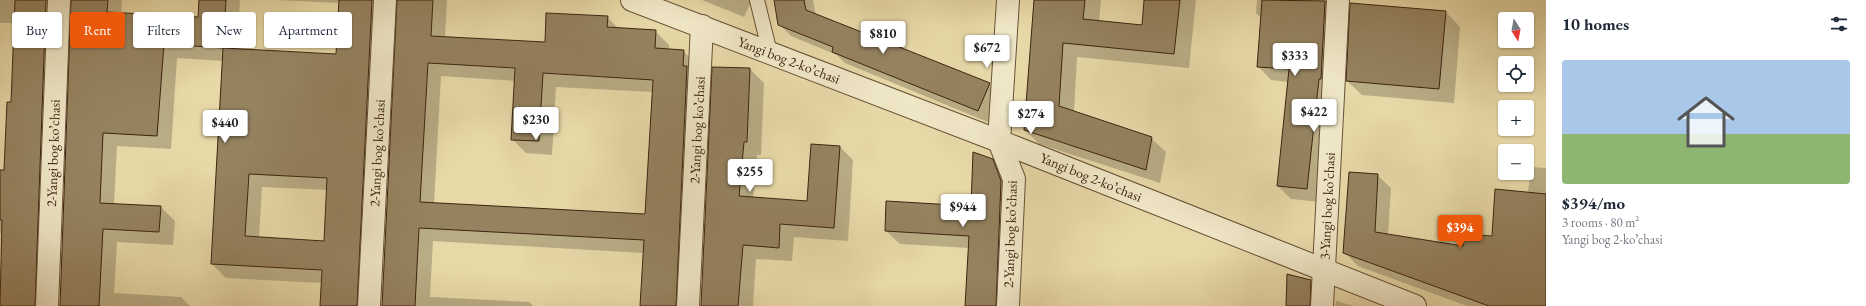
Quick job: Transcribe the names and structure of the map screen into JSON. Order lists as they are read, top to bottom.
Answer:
{
  "streets": {
    "street": ["Yangi bog 2-koʼchasi", "2-Yangi bog koʼchasi", "3-Yangi bog koʼchasi"]
  },
  "crossings": [
    ["Yangi bog 2-koʼchasi", "2-Yangi bog koʼchasi"],
    ["Yangi bog 2-koʼchasi", "3-Yangi bog koʼchasi"]
  ],
  "north": "bottom",
  "page": {
    "heading": "10 homes",
    "map_buttons": ["+", "−"],
    "chip": [
      "Buy",
      "Rent",
      "Filters",
      "New",
      "Apartment"
    ],
    "price": [
      "$810",
      "$672",
      "$333",
      "$422",
      "$274",
      "$230",
      "$440",
      "$255",
      "$944",
      "$394"
    ],
    "list": [
      {
        "name": "$394/mo",
        "note": "3 rooms · 80 m² · Yangi bog 2-koʼchasi"
      }
    ]
  }
}
